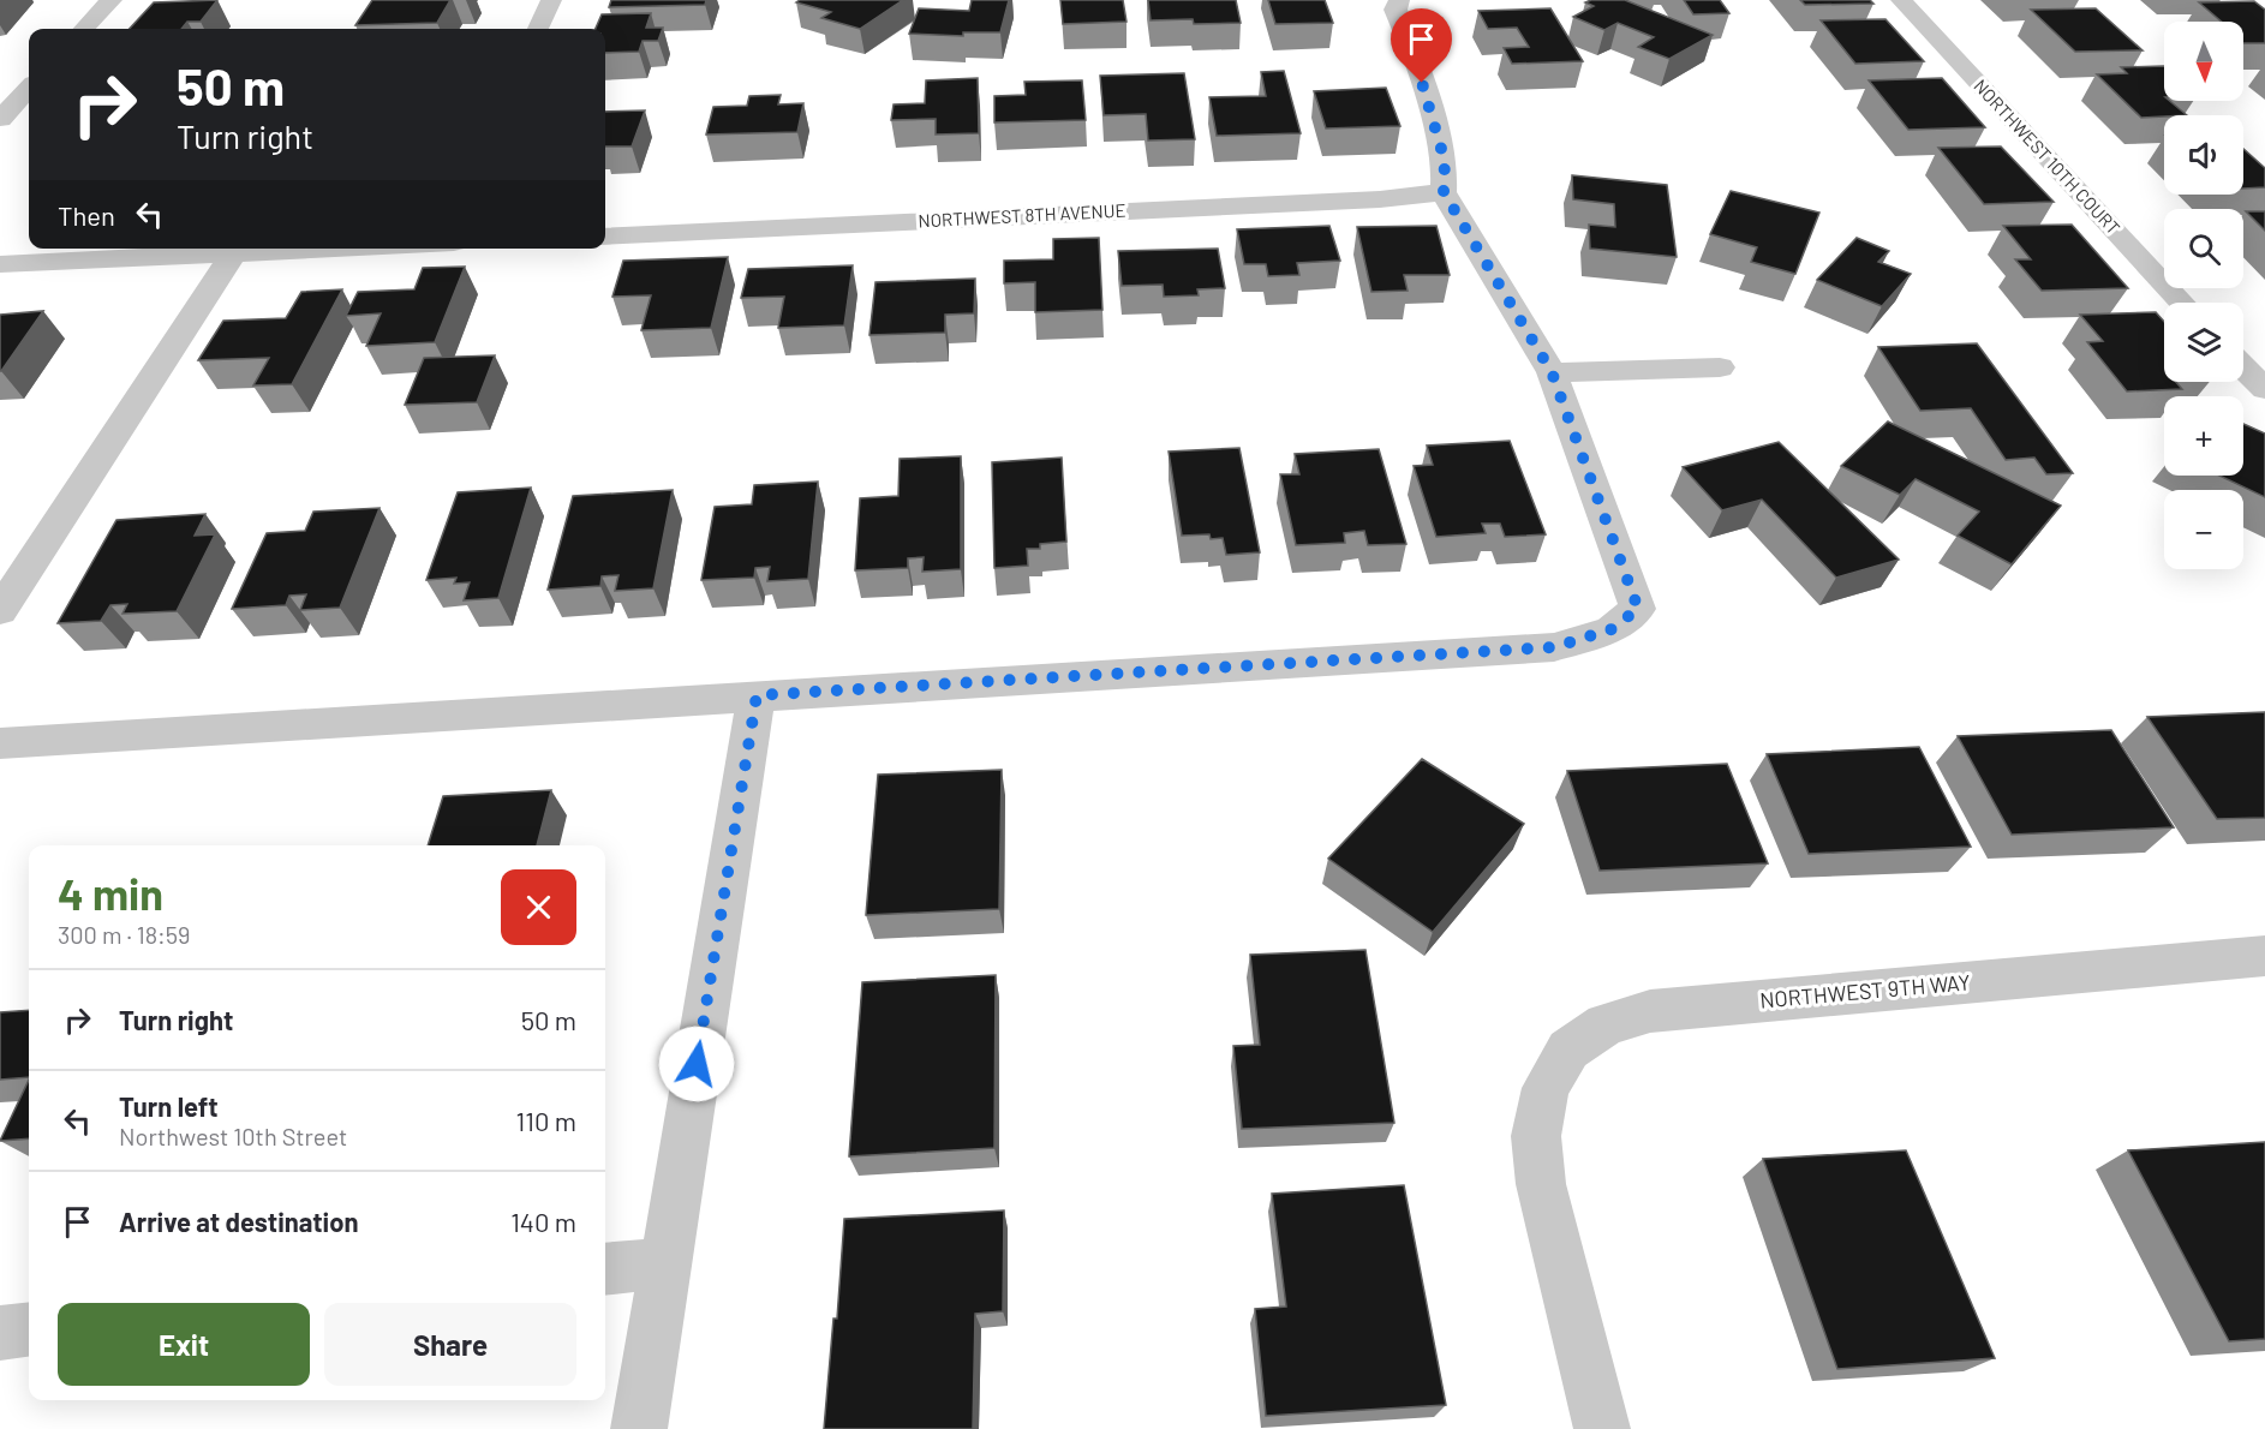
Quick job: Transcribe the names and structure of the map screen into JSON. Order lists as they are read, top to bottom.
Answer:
{
  "streets": {
    "street": ["NORTHWEST 10TH COURT", "NORTHWEST 8TH AVENUE", "NORTHWEST 9TH WAY"]
  },
  "north": "bottom",
  "page": {
    "map_buttons": ["+", "−"],
    "turn": ["50 m", "Turn right"],
    "then": "Then",
    "heading": ["4 min", "300 m · 18:59"],
    "list": [
      {
        "name": "Turn right",
        "value": "50 m"
      },
      {
        "name": "Turn left",
        "note": "Northwest 10th Street",
        "value": "110 m"
      },
      {
        "name": "Arrive at destination",
        "value": "140 m"
      }
    ],
    "buttons": ["Exit", "Share"]
  }
}
